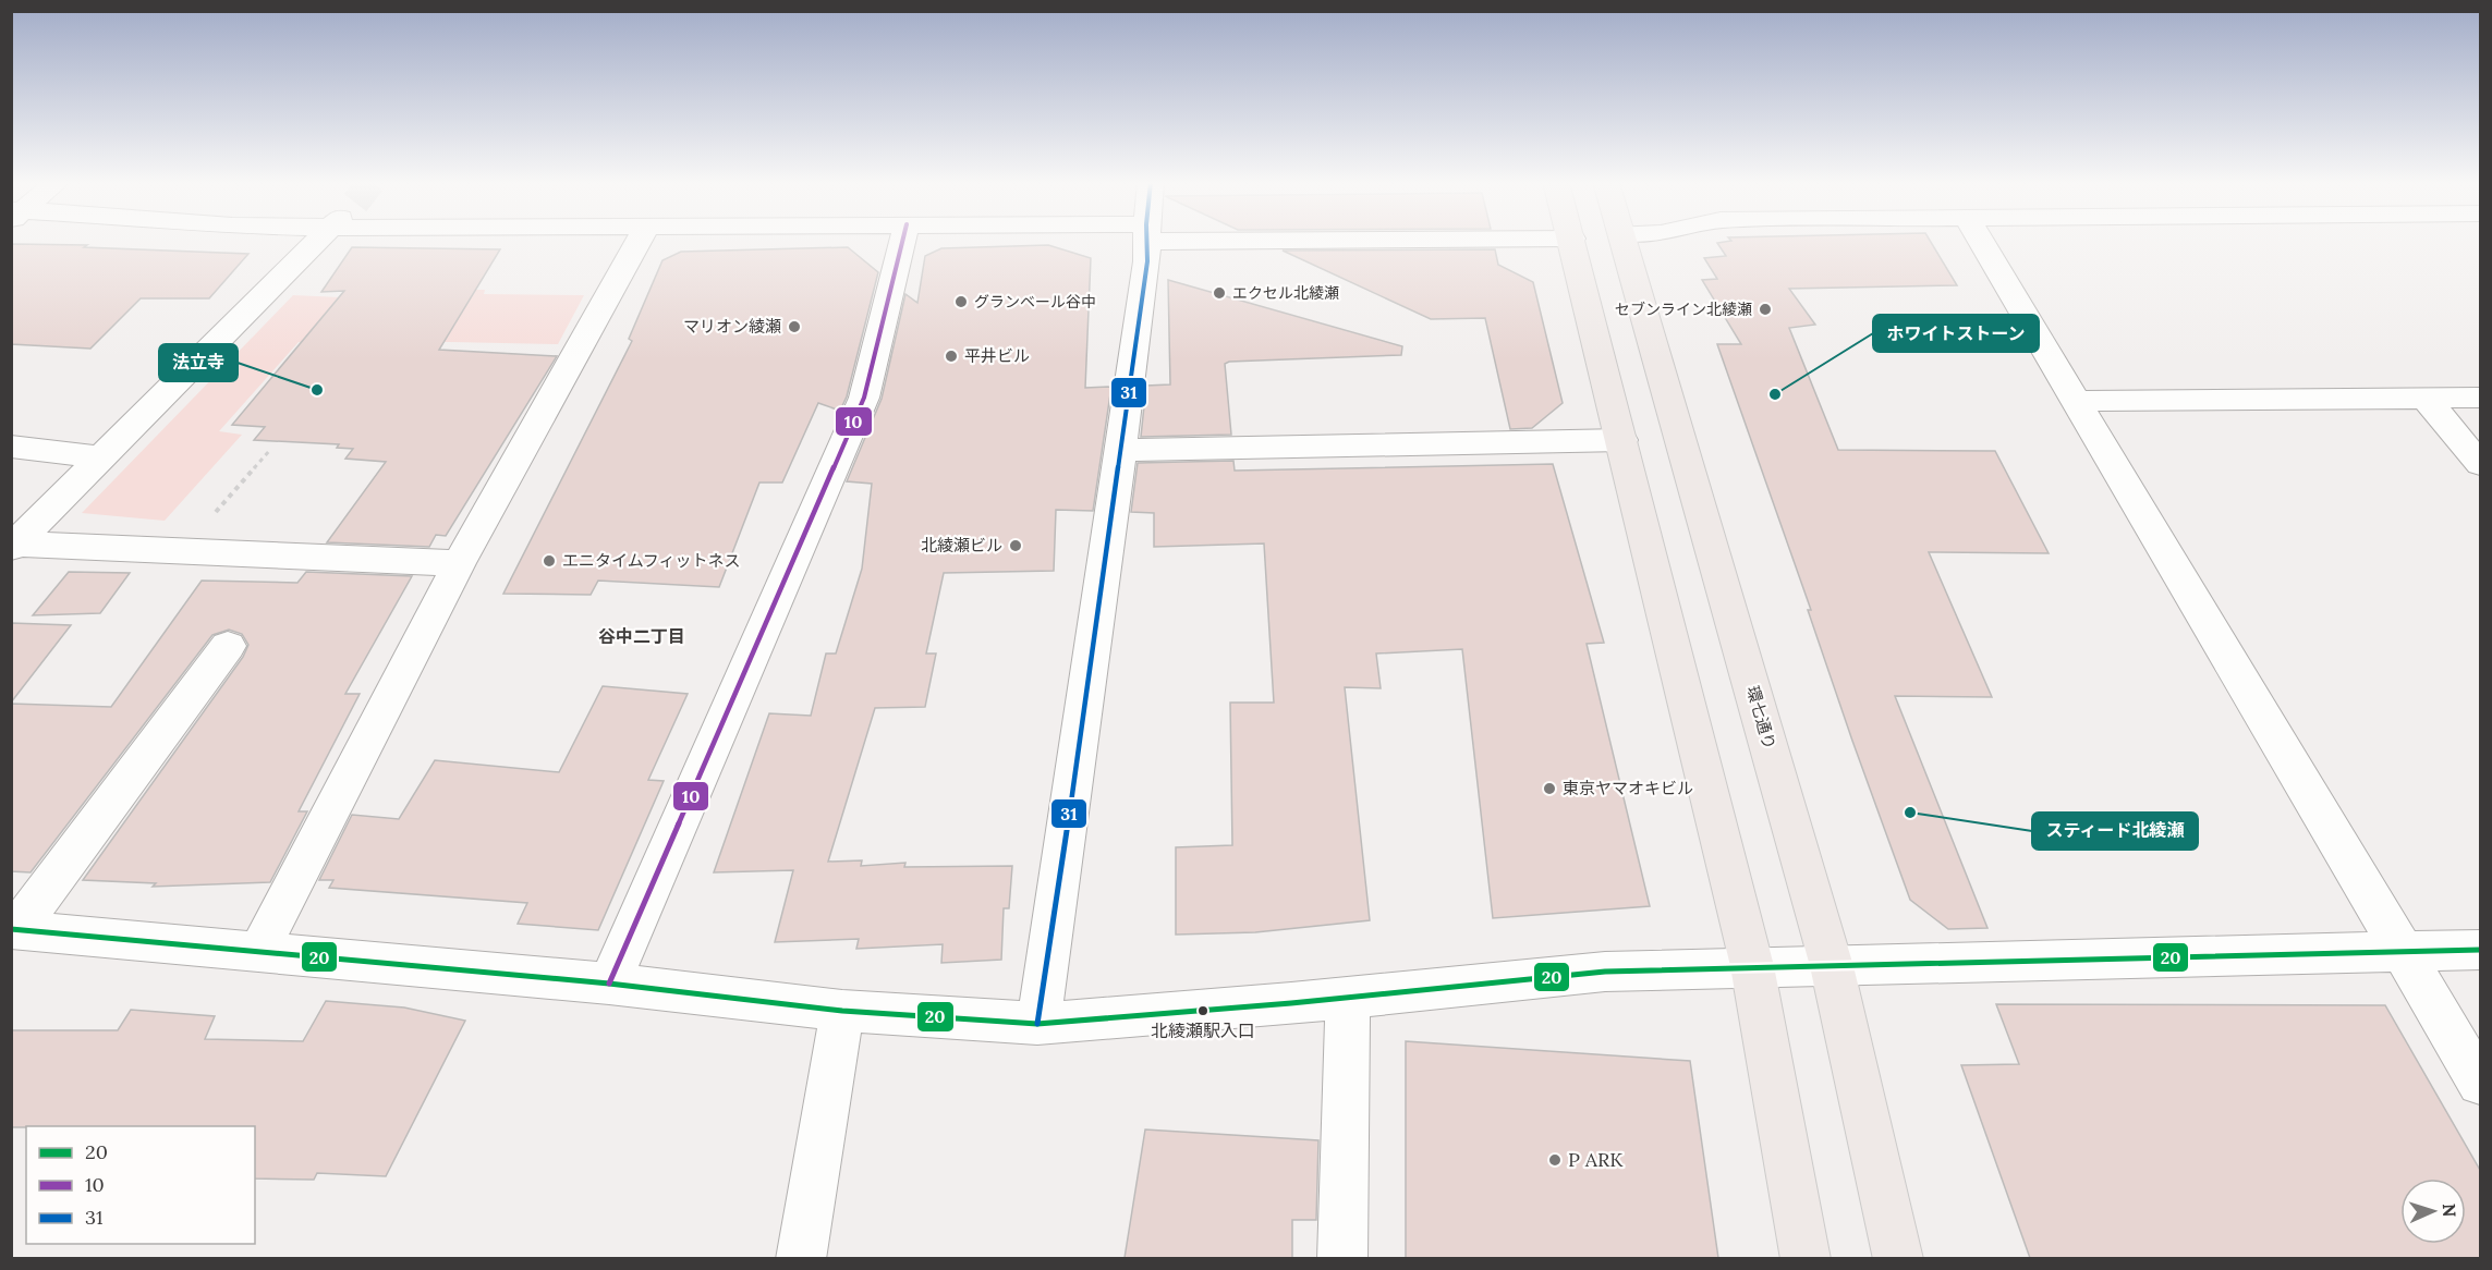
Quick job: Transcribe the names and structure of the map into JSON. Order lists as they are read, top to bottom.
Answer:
{
  "streets": {
    "main road": ["環七通り"]
  },
  "districts": ["谷中二丁目"],
  "places": [
    "エクセル北綾瀬",
    "グランベール谷中",
    "セブンライン北綾瀬",
    "マリオン綾瀬",
    "平井ビル",
    "法立寺",
    "ホワイトストーン",
    "北綾瀬ビル",
    "エニタイムフィットネス",
    "東京ヤマオキビル",
    "スティード北綾瀬",
    "北綾瀬駅入口",
    "P ARK"
  ],
  "lines": ["transit line 10", "transit line 31", "transit line 20"],
  "legend": ["20", "10", "31"],
  "north": "right"
}
